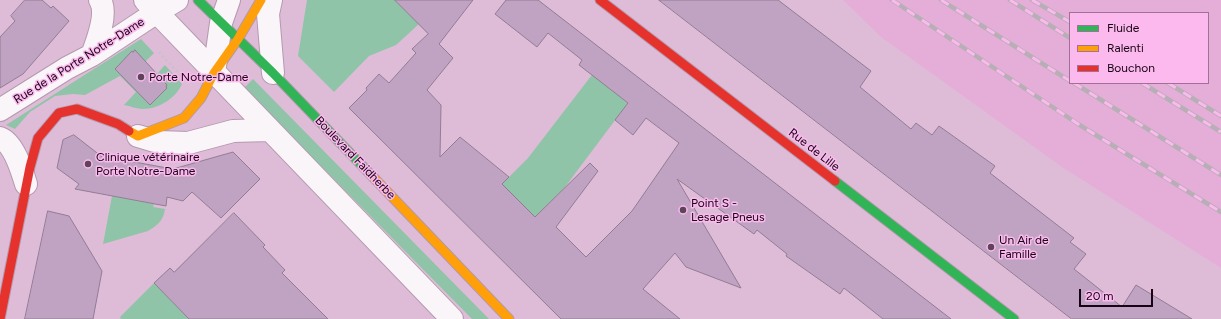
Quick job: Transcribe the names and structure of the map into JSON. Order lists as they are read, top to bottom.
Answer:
{
  "streets": {
    "street": ["Rue de la Porte Notre-Dame", "Rue de Lille", "Boulevard Faidherbe"]
  },
  "places": [
    "Porte Notre-Dame",
    "Clinique vétérinaire Porte Notre-Dame",
    "Point S - Lesage Pneus",
    "Un Air de Famille"
  ],
  "legend": ["Fluide", "Ralenti", "Bouchon"],
  "scale_bar": "20 m"
}
